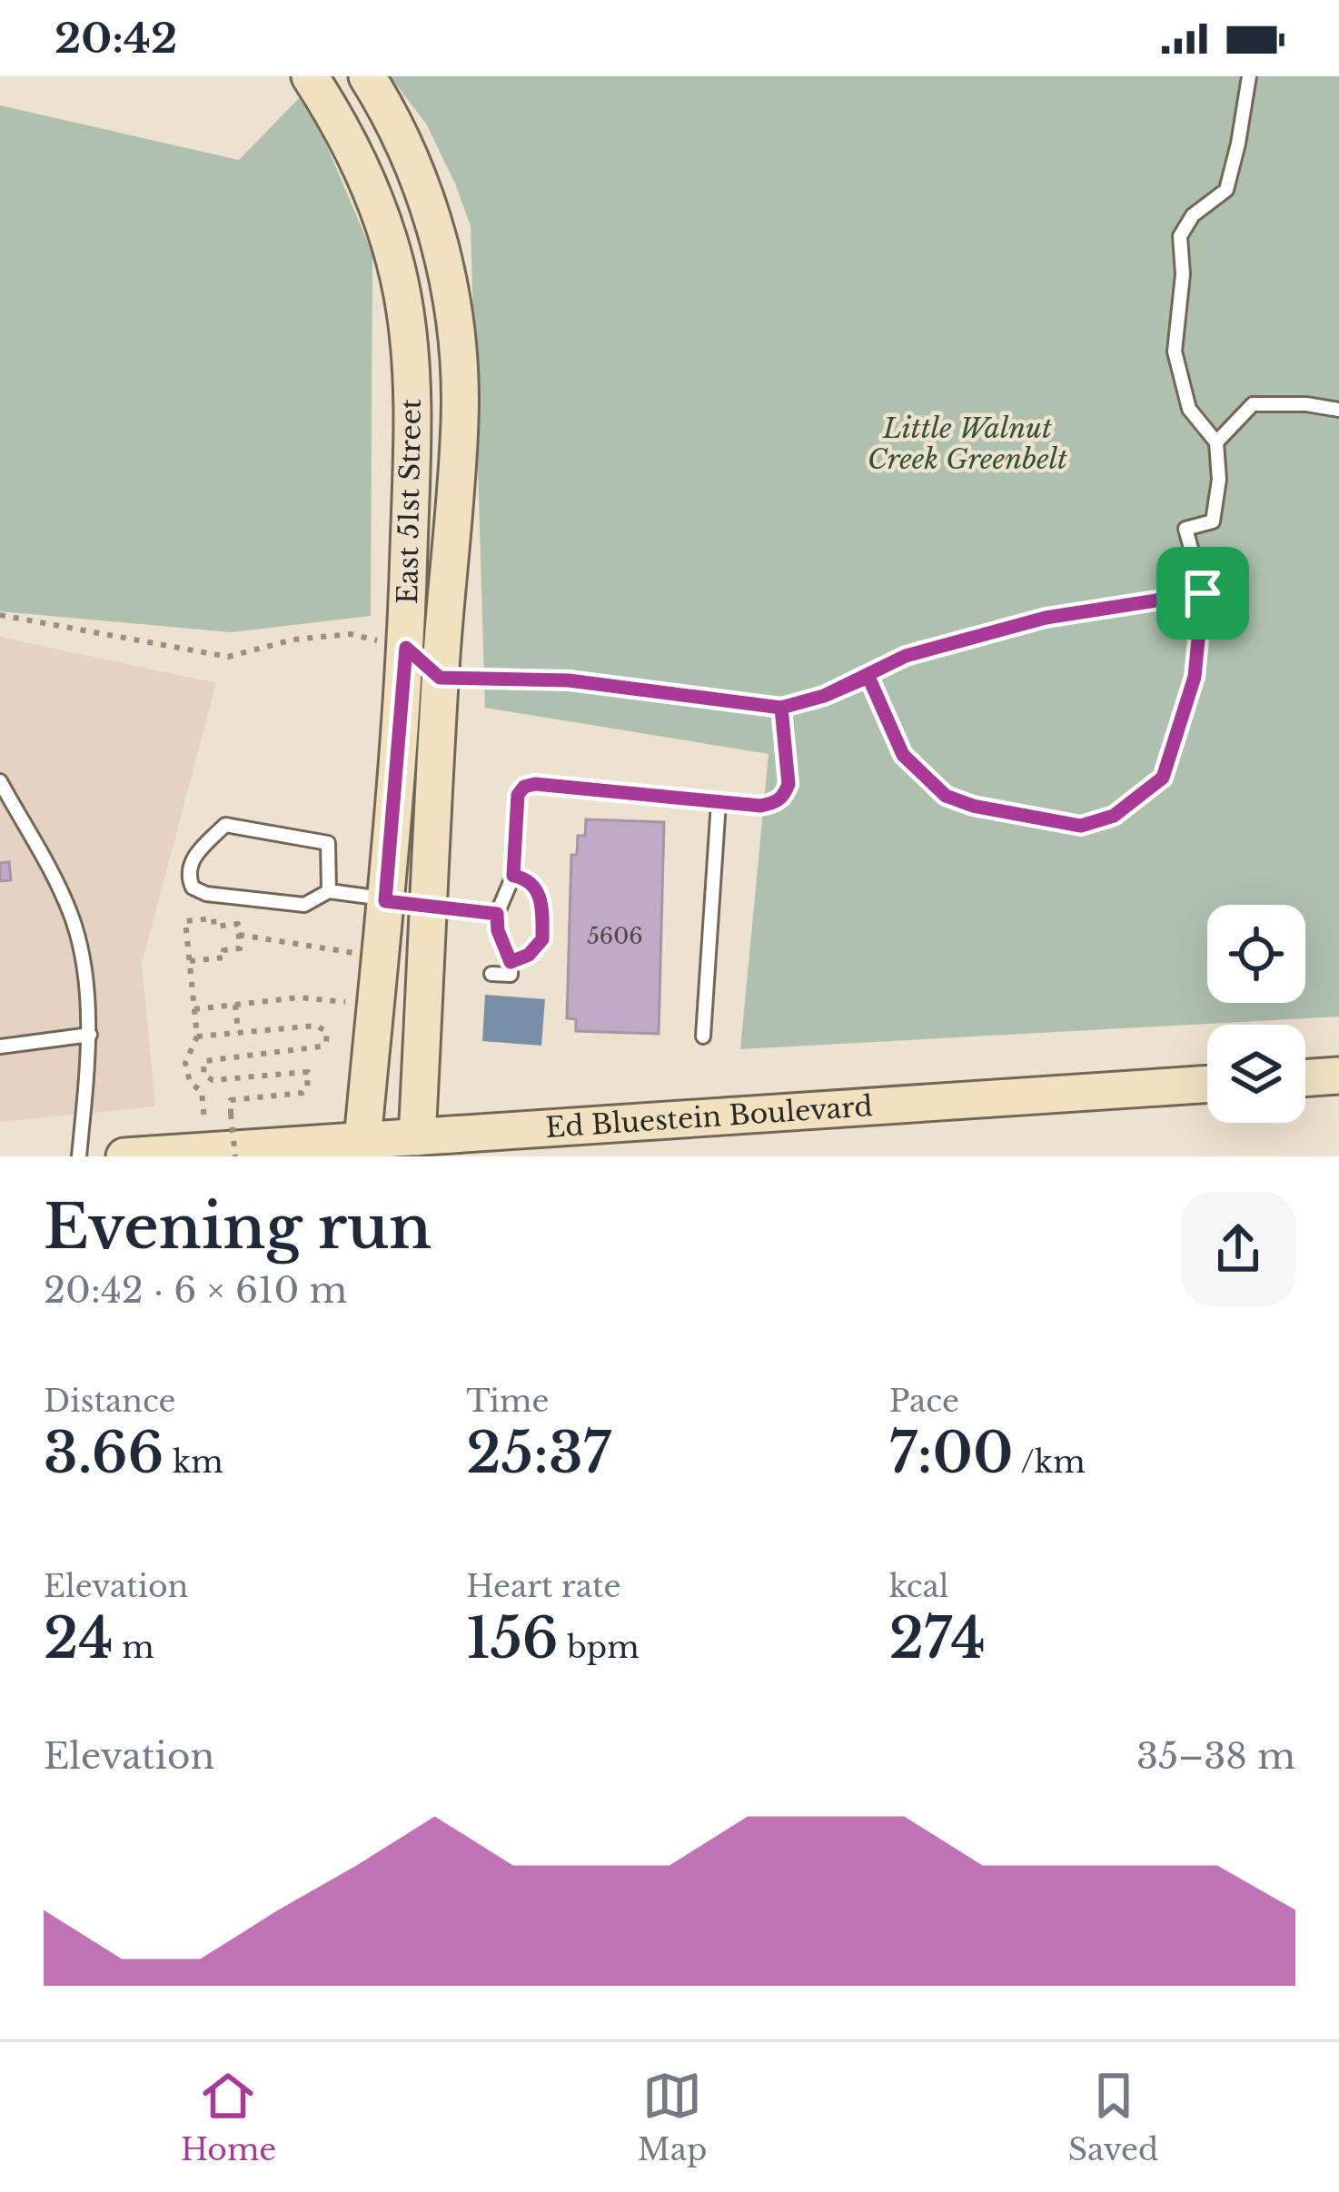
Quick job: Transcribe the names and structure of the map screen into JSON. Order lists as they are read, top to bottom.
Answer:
{
  "streets": {
    "street": ["East 51st Street", "Ed Bluestein Boulevard"]
  },
  "crossings": [
    ["East 51st Street", "Ed Bluestein Boulevard"]
  ],
  "parks": ["Little Walnut Creek Greenbelt"],
  "house_numbers": ["5606"],
  "page": {
    "status": "20:42",
    "heading": ["Evening run", "20:42 · 6 × 610 m"],
    "stats": [
      ["Distance", "3.66 km"],
      ["Time", "25:37"],
      ["Pace", "7:00 /km"],
      ["Elevation", "24 m"],
      ["Heart rate", "156 bpm"],
      ["kcal", "274"]
    ],
    "chart": ["Elevation", "35–38 m"],
    "tabs": ["Home", "Map", "Saved"]
  }
}
